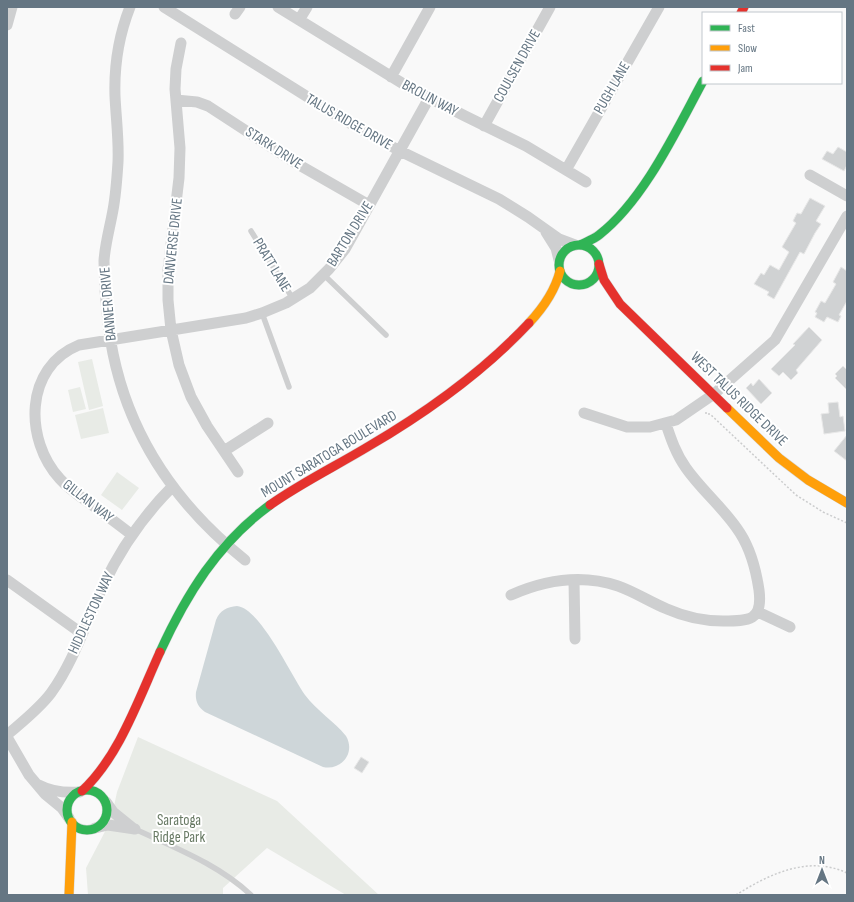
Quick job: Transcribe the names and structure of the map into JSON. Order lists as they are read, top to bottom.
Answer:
{
  "streets": {
    "street": [
      "COULSEN DRIVE",
      "PUGH LANE",
      "BROLIN WAY",
      "TALUS RIDGE DRIVE",
      "STARK DRIVE",
      "BARTON DRIVE",
      "DANVERSE DRIVE",
      "BANNER DRIVE",
      "WEST TALUS RIDGE DRIVE",
      "MOUNT SARATOGA BOULEVARD",
      "GILLAN WAY",
      "HIDDLESTON WAY"
    ],
    "lane": ["PRATT LANE"]
  },
  "crossings": [
    ["COULSEN DRIVE", "BROLIN WAY"],
    ["PUGH LANE", "BROLIN WAY"],
    ["BROLIN WAY", "BARTON DRIVE"],
    ["TALUS RIDGE DRIVE", "BARTON DRIVE"],
    ["TALUS RIDGE DRIVE", "WEST TALUS RIDGE DRIVE"],
    ["TALUS RIDGE DRIVE", "MOUNT SARATOGA BOULEVARD"],
    ["STARK DRIVE", "BARTON DRIVE"],
    ["STARK DRIVE", "DANVERSE DRIVE"],
    ["BARTON DRIVE", "DANVERSE DRIVE"],
    ["BARTON DRIVE", "PRATT LANE"],
    ["BARTON DRIVE", "BANNER DRIVE"],
    ["BARTON DRIVE", "GILLAN WAY"],
    ["BANNER DRIVE", "MOUNT SARATOGA BOULEVARD"],
    ["BANNER DRIVE", "GILLAN WAY"],
    ["BANNER DRIVE", "HIDDLESTON WAY"],
    ["WEST TALUS RIDGE DRIVE", "MOUNT SARATOGA BOULEVARD"],
    ["GILLAN WAY", "HIDDLESTON WAY"]
  ],
  "parks": ["Saratoga Ridge Park"],
  "legend": ["Fast", "Slow", "Jam"],
  "north": "top"
}
